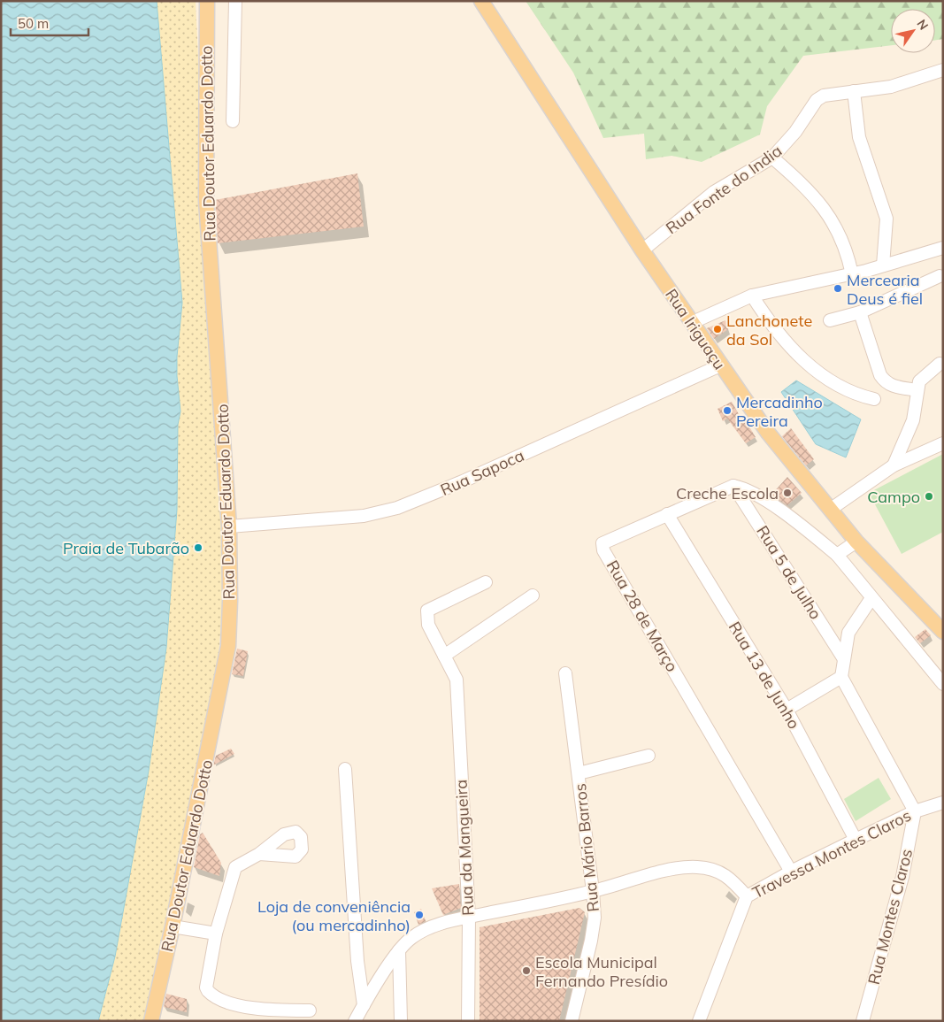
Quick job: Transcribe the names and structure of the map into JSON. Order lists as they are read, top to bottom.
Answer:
{
  "streets": {
    "main road": ["Rua Doutor Eduardo Dotto", "Rua Iriguaçu"],
    "street": [
      "Rua Fonte do India",
      "Rua Sapoca",
      "Rua 5 de Julho",
      "Rua 28 de Março",
      "Rua 13 de Junho",
      "Rua da Mangueira",
      "Rua Mário Barros",
      "Travessa Montes Claros",
      "Rua Montes Claros"
    ]
  },
  "crossings": [
    ["Rua Doutor Eduardo Dotto", "Rua Sapoca"],
    ["Rua Fonte do India", "Rua Iriguaçu"],
    ["Rua Iriguaçu", "Rua Sapoca"],
    ["Rua 5 de Julho", "Rua 28 de Março"],
    ["Rua 28 de Março", "Rua 13 de Junho"],
    ["Rua 28 de Março", "Travessa Montes Claros"],
    ["Rua 13 de Junho", "Travessa Montes Claros"],
    ["Travessa Montes Claros", "Rua Montes Claros"]
  ],
  "places": [
    "Mercearia Deus é fiel",
    "Lanchonete da Sol",
    "Mercadinho Pereira",
    "Creche Escola",
    "Campo",
    "Praia de Tubarão",
    "Loja de conveniência (ou mercadinho)",
    "Escola Municipal Fernando Presídio"
  ],
  "scale_bar": "50 m",
  "north": "top right"
}
